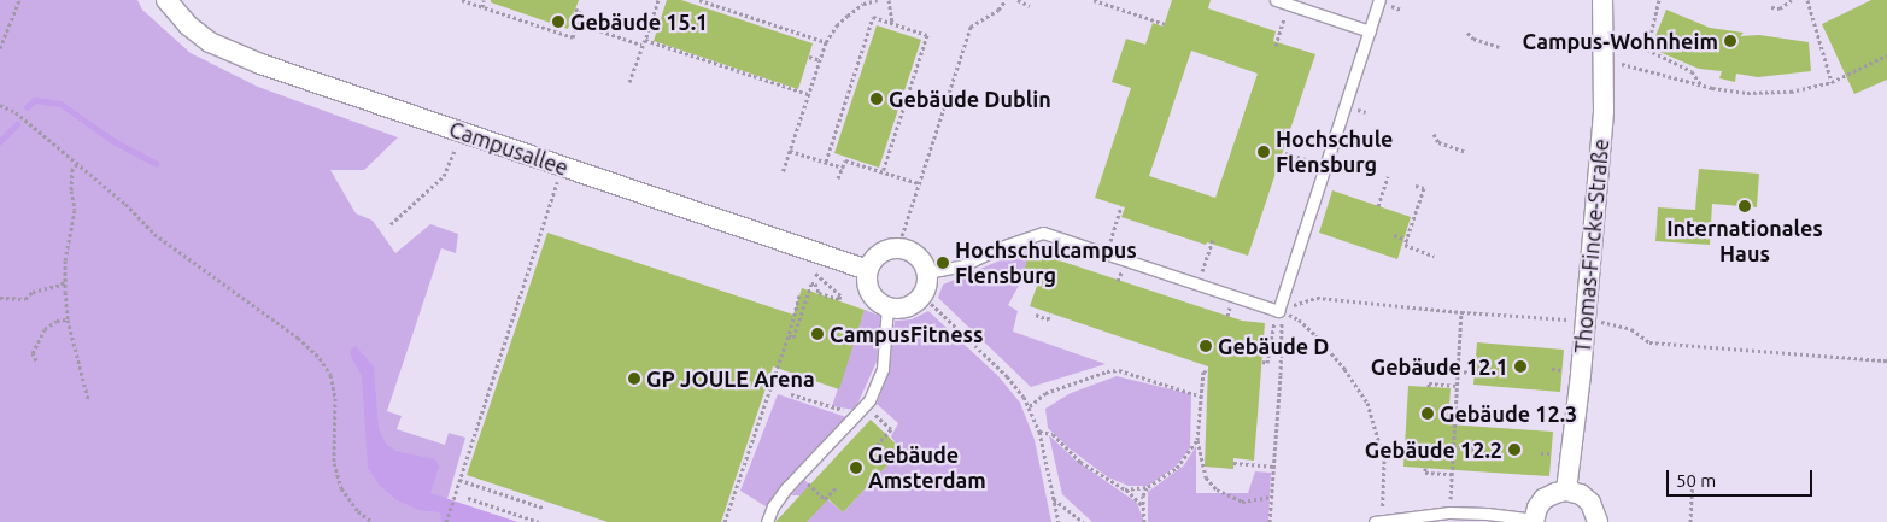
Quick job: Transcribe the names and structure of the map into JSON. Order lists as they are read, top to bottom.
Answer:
{
  "streets": {
    "street": ["Campusallee", "Thomas-Fincke-Straße"]
  },
  "places": [
    "Gebäude 15.1",
    "Campus-Wohnheim",
    "Gebäude Dublin",
    "Hochschule Flensburg",
    "Internationales Haus",
    "Hochschulcampus Flensburg",
    "CampusFitness",
    "Gebäude D",
    "Gebäude 12.1",
    "GP JOULE Arena",
    "Gebäude 12.3",
    "Gebäude 12.2",
    "Gebäude Amsterdam"
  ],
  "scale_bar": "50 m"
}
